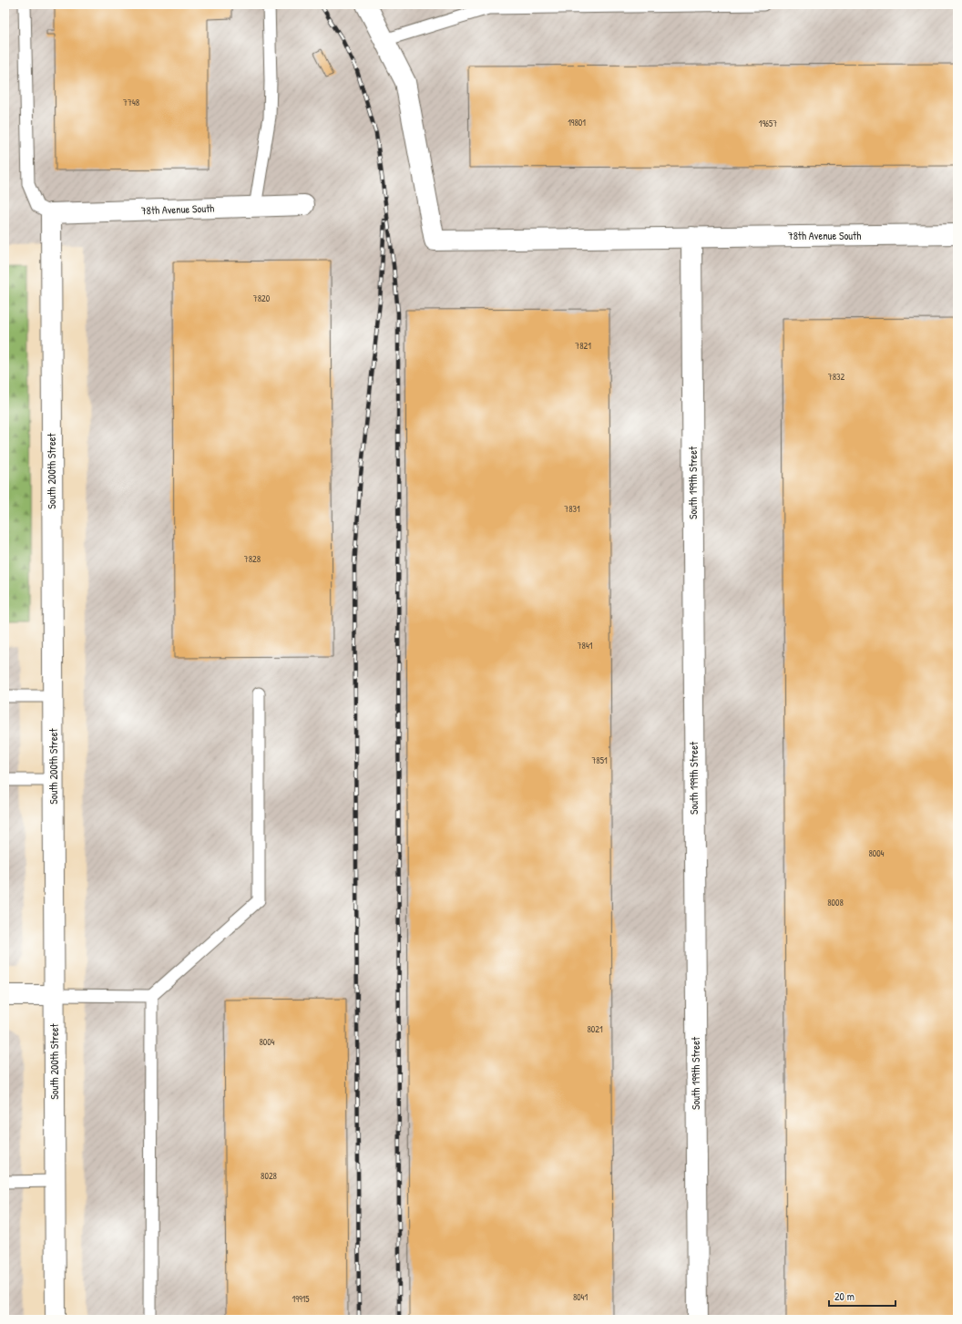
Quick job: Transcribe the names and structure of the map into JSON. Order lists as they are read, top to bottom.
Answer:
{
  "streets": {
    "street": ["78th Avenue South", "South 200th Street", "South 199th Street"]
  },
  "crossings": [
    ["78th Avenue South", "South 200th Street"],
    ["78th Avenue South", "South 199th Street"]
  ],
  "house_numbers": [
    "7748",
    "19801",
    "19657",
    "7820",
    "7821",
    "7832",
    "7831",
    "7828",
    "7841",
    "7851",
    "8004",
    "8008",
    "8021",
    "8004",
    "8028",
    "8041",
    "19915"
  ],
  "scale_bar": "20 m"
}
